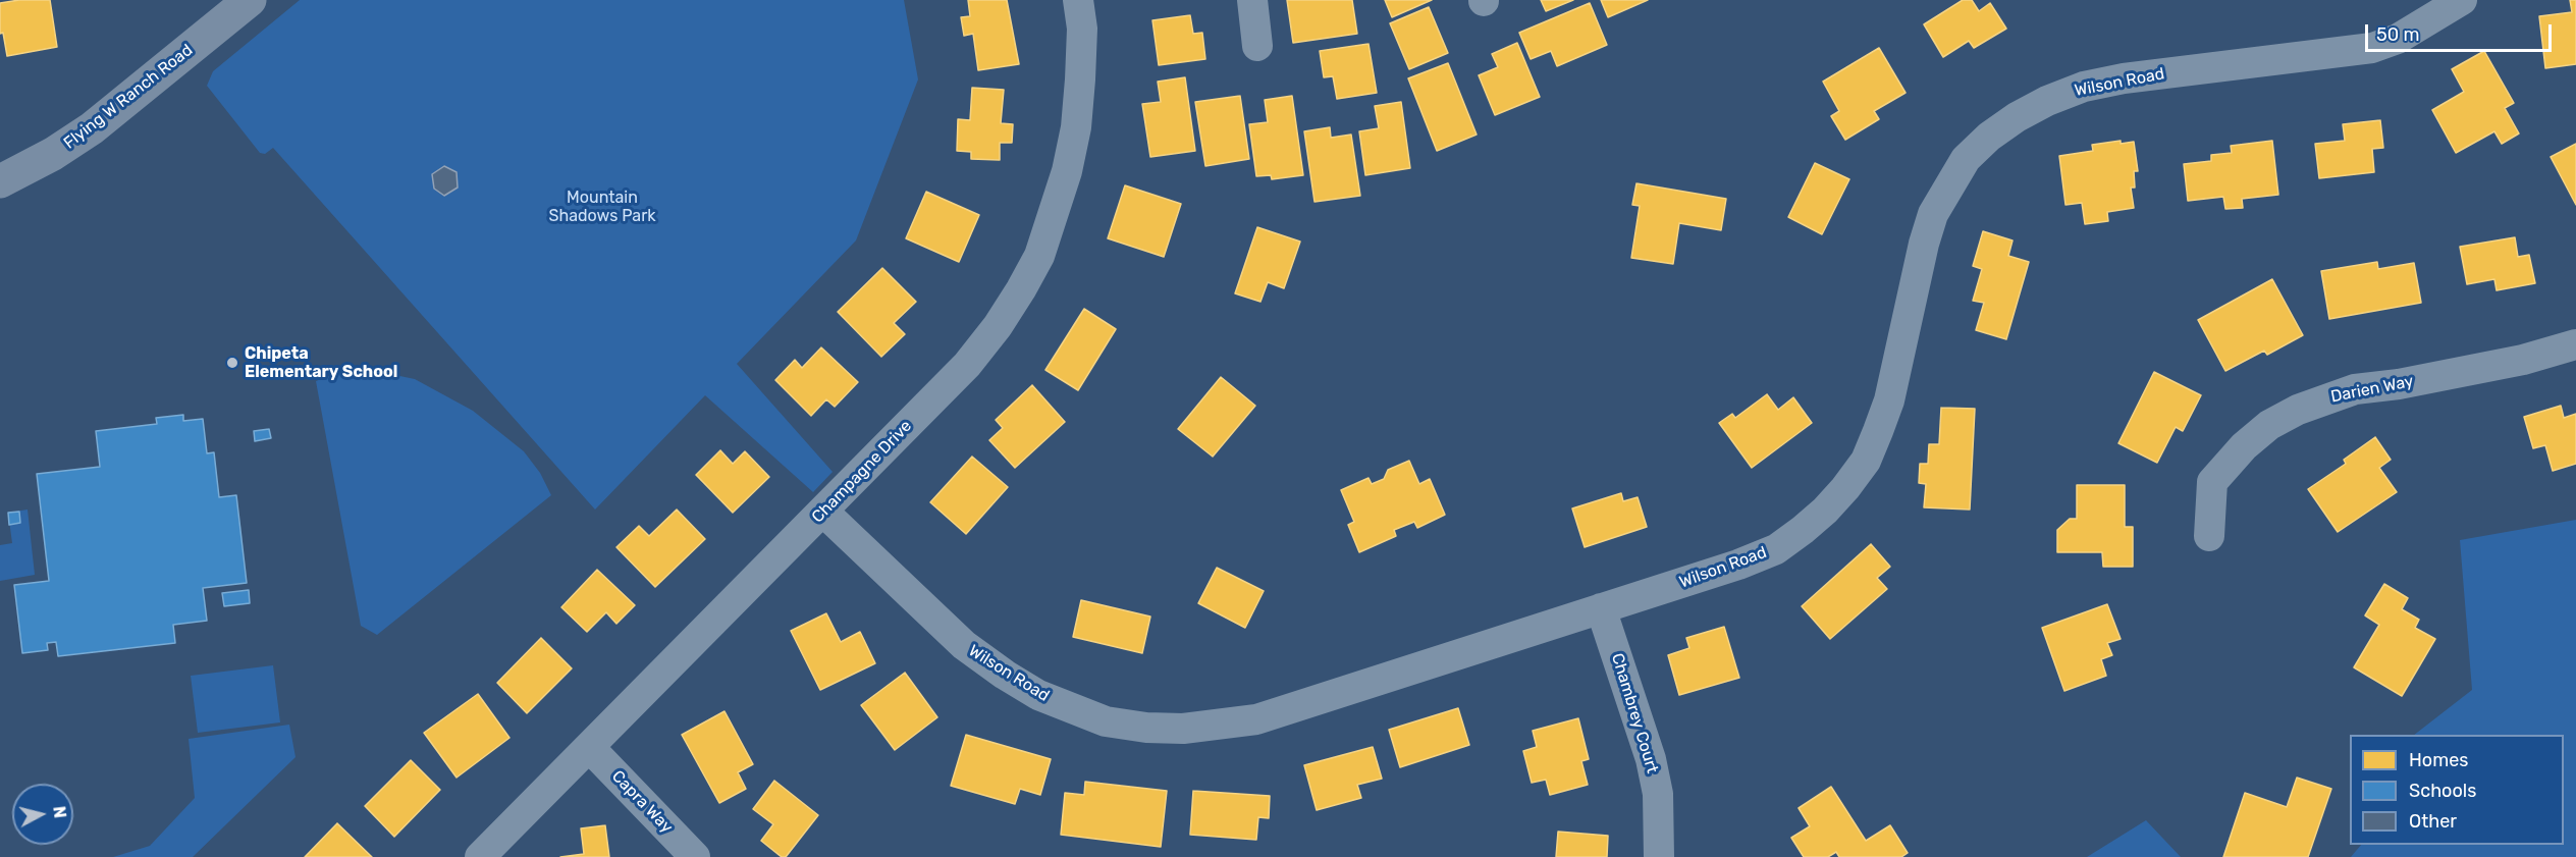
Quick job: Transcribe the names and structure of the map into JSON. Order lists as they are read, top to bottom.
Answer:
{
  "streets": {
    "street": [
      "Wilson Road",
      "Flying W Ranch Road",
      "Darien Way",
      "Champagne Drive",
      "Chambrey Court",
      "Capra Way"
    ]
  },
  "crossings": [
    ["Wilson Road", "Champagne Drive"],
    ["Wilson Road", "Chambrey Court"],
    ["Champagne Drive", "Capra Way"]
  ],
  "parks": ["Mountain Shadows Park"],
  "places": ["Chipeta Elementary School"],
  "legend": ["Homes", "Schools", "Other"],
  "scale_bar": "50 m",
  "north": "right"
}
